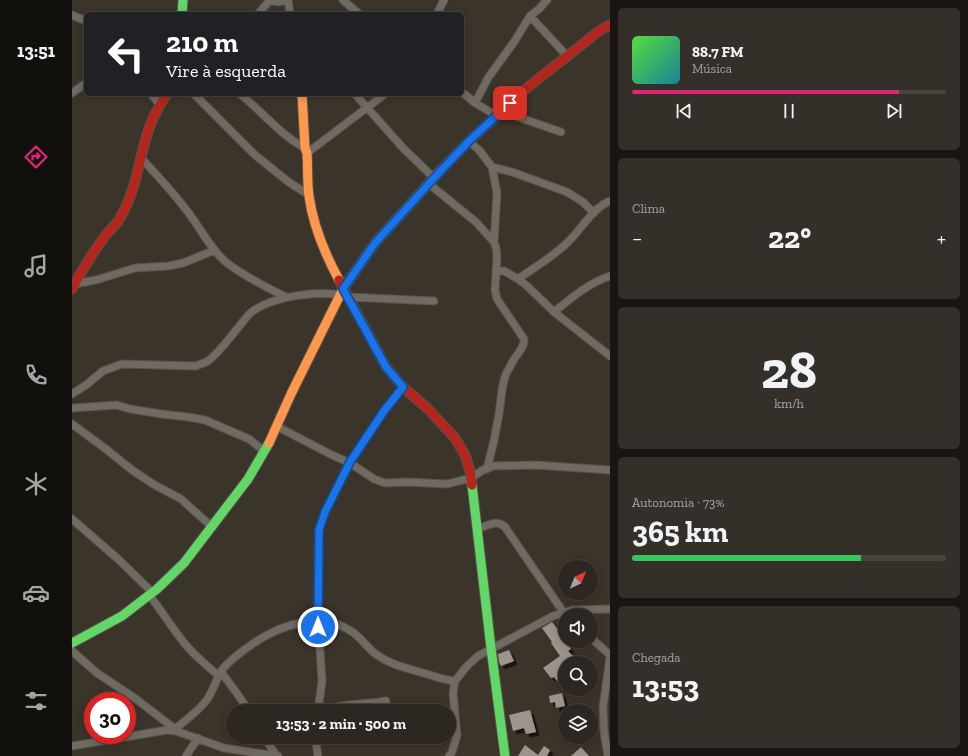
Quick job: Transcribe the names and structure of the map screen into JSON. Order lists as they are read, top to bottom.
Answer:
{
  "north": "top right",
  "page": {
    "tabs": "13:51",
    "turn": ["210 m", "Vire à esquerda"],
    "song": ["88.7 FM", "Música"],
    "tile": [
      "Clima",
      ["28", "km/h"],
      ["Autonomia · 73%", "365 km"],
      ["Chegada", "13:53"]
    ],
    "heat": ["−", "22°", "+"],
    "limit": "30",
    "trip": "13:53 · 2 min · 500 m"
  }
}
